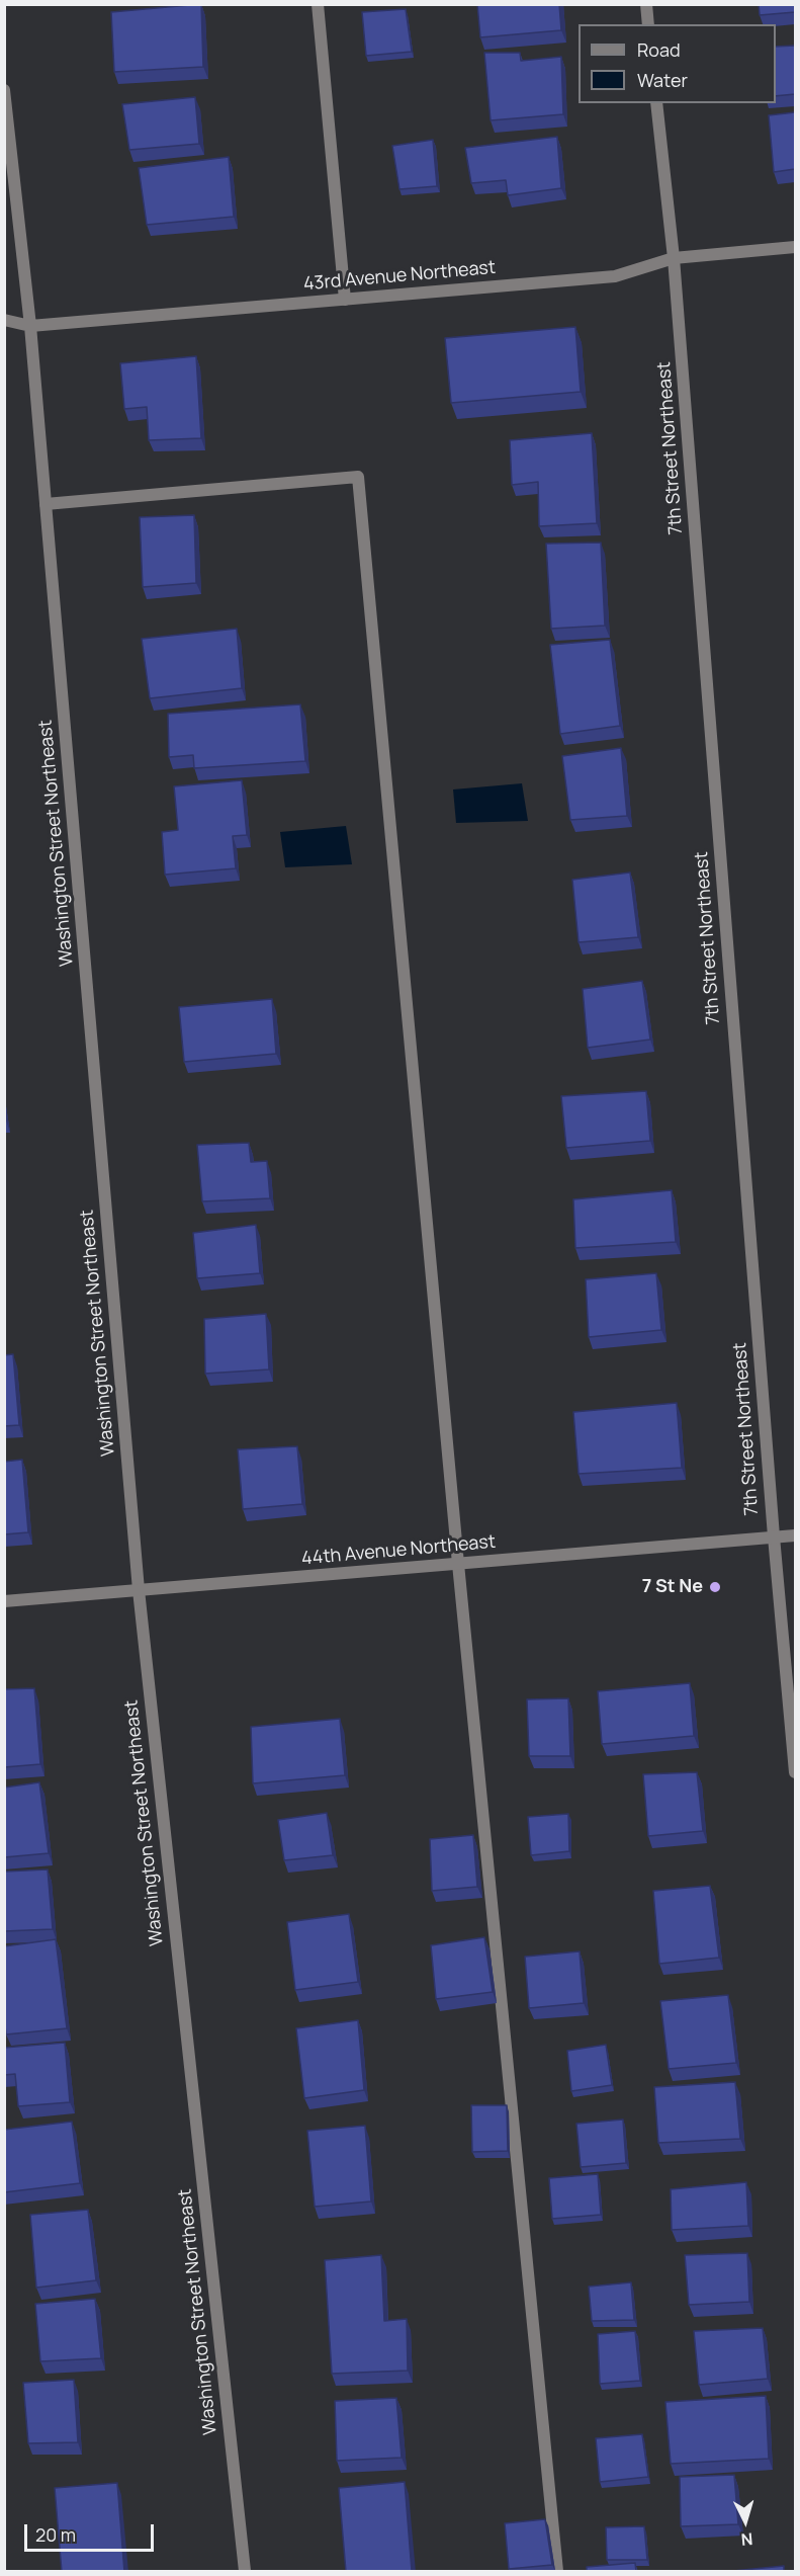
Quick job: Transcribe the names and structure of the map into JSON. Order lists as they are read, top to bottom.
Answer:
{
  "streets": {
    "street": [
      "43rd Avenue Northeast",
      "7th Street Northeast",
      "Washington Street Northeast",
      "44th Avenue Northeast"
    ]
  },
  "crossings": [
    ["43rd Avenue Northeast", "7th Street Northeast"],
    ["43rd Avenue Northeast", "Washington Street Northeast"],
    ["7th Street Northeast", "44th Avenue Northeast"],
    ["Washington Street Northeast", "44th Avenue Northeast"]
  ],
  "places": ["7 St Ne"],
  "legend": ["Road", "Water"],
  "scale_bar": "20 m",
  "north": "bottom"
}
